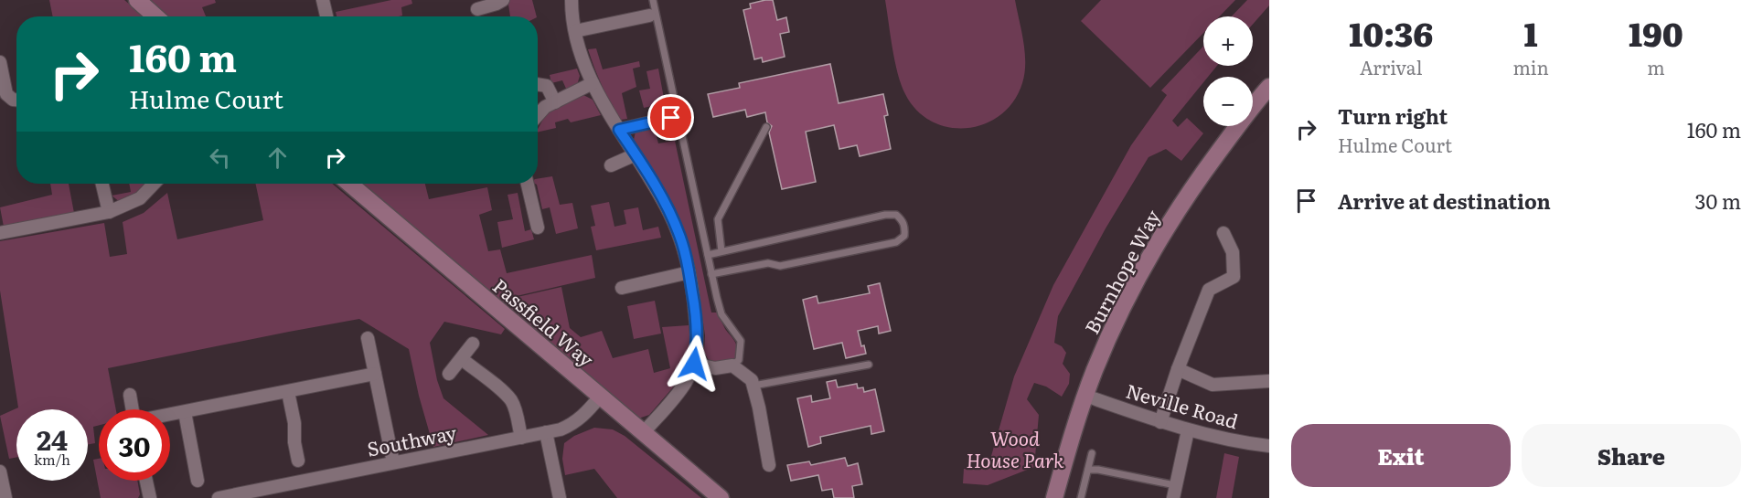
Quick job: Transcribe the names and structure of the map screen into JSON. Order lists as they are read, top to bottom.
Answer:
{
  "streets": {
    "street": [
      "Burnhope Way",
      "Passfield Way",
      "Neville Road",
      "Southway"
    ]
  },
  "crossings": [
    ["Burnhope Way", "Neville Road"],
    ["Passfield Way", "Southway"]
  ],
  "parks": ["Wood House Park"],
  "page": {
    "eta": [
      "10:36",
      "Arrival",
      "1",
      "min",
      "190",
      "m"
    ],
    "map_buttons": ["+", "−"],
    "turn": ["160 m", "Hulme Court"],
    "list": [
      {
        "name": "Turn right",
        "note": "Hulme Court",
        "value": "160 m"
      },
      {
        "name": "Arrive at destination",
        "value": "30 m"
      }
    ],
    "speed": "24 km/h",
    "limit": "30",
    "buttons": ["Exit", "Share"]
  }
}
